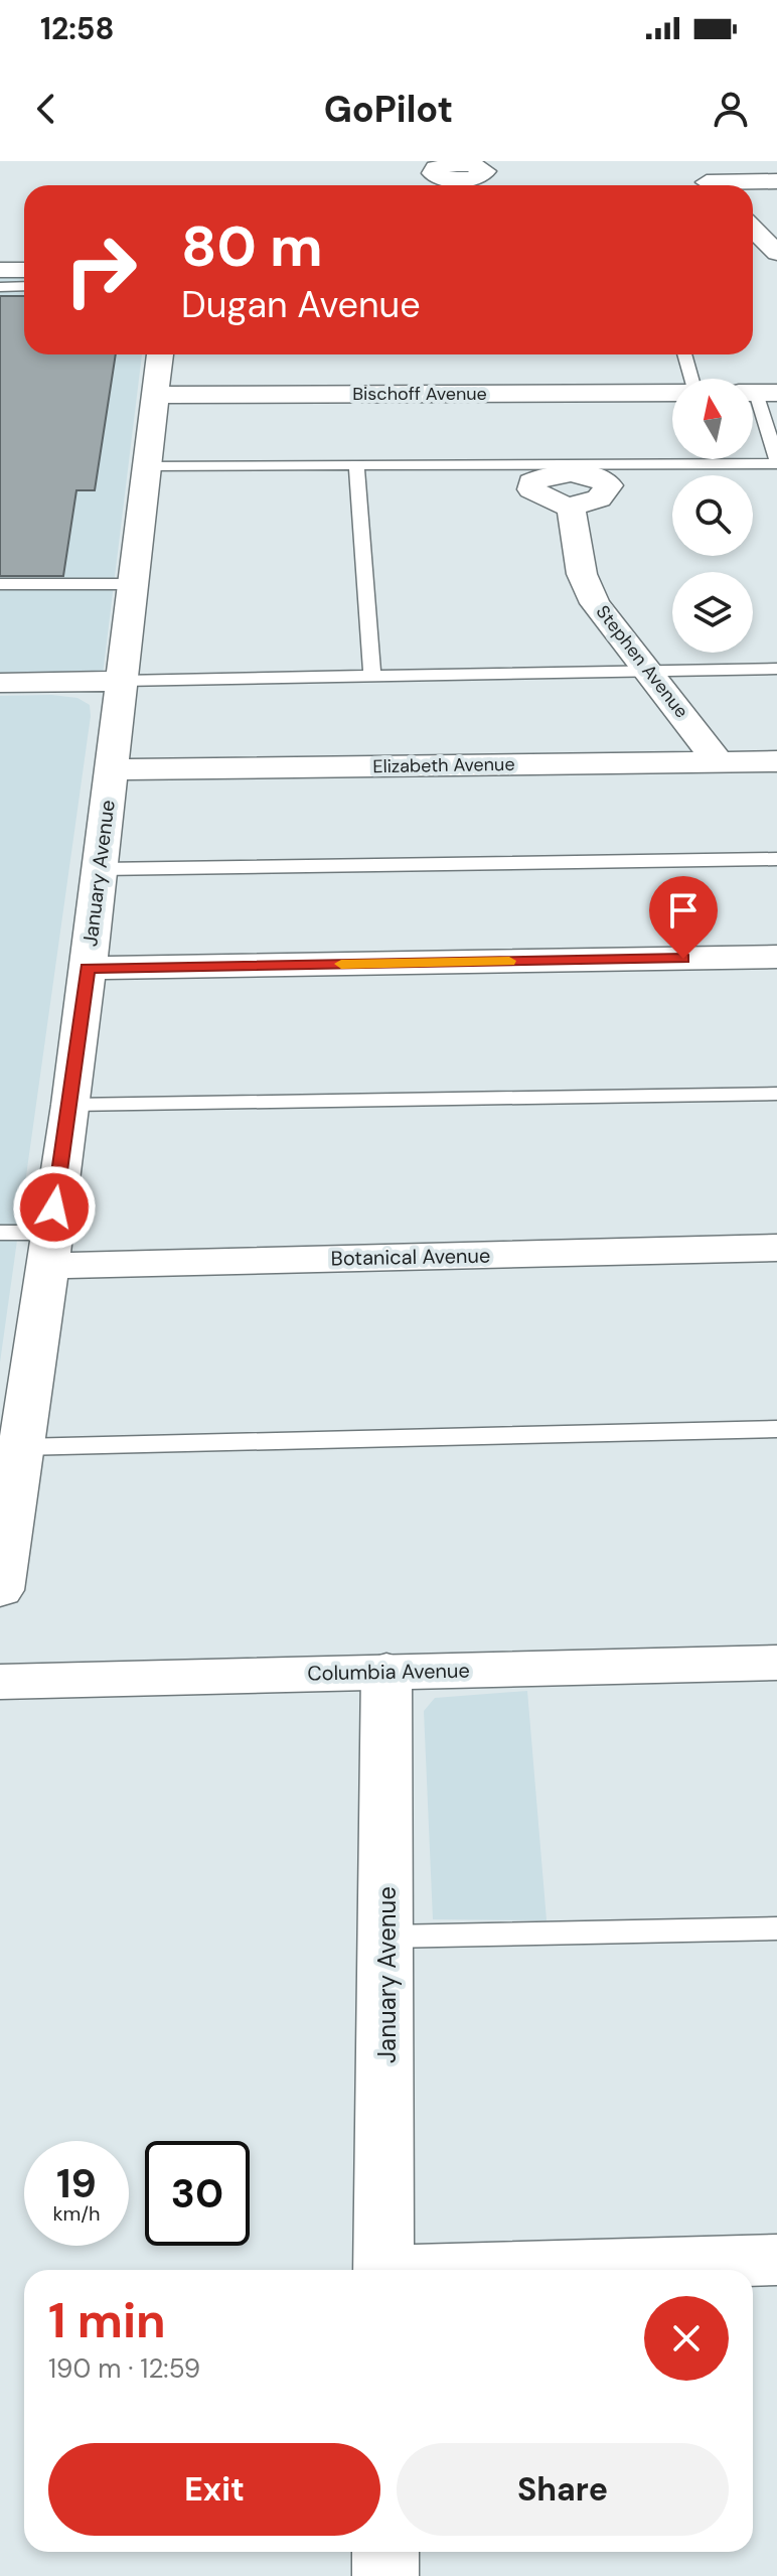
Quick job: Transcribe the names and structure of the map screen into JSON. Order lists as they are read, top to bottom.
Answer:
{
  "streets": {
    "street": [
      "Bischoff Avenue",
      "Stephen Avenue",
      "Elizabeth Avenue",
      "January Avenue",
      "Botanical Avenue",
      "Columbia Avenue"
    ]
  },
  "crossings": [
    ["Bischoff Avenue", "January Avenue"],
    ["Stephen Avenue", "Elizabeth Avenue"],
    ["Elizabeth Avenue", "January Avenue"],
    ["January Avenue", "Botanical Avenue"],
    ["January Avenue", "Columbia Avenue"]
  ],
  "north": "top",
  "page": {
    "status": "12:58",
    "header": "GoPilot",
    "turn": ["80 m", "Dugan Avenue"],
    "speed": "19 km/h",
    "limit": "30",
    "heading": ["1 min", "190 m · 12:59"],
    "buttons": ["Exit", "Share"]
  }
}
